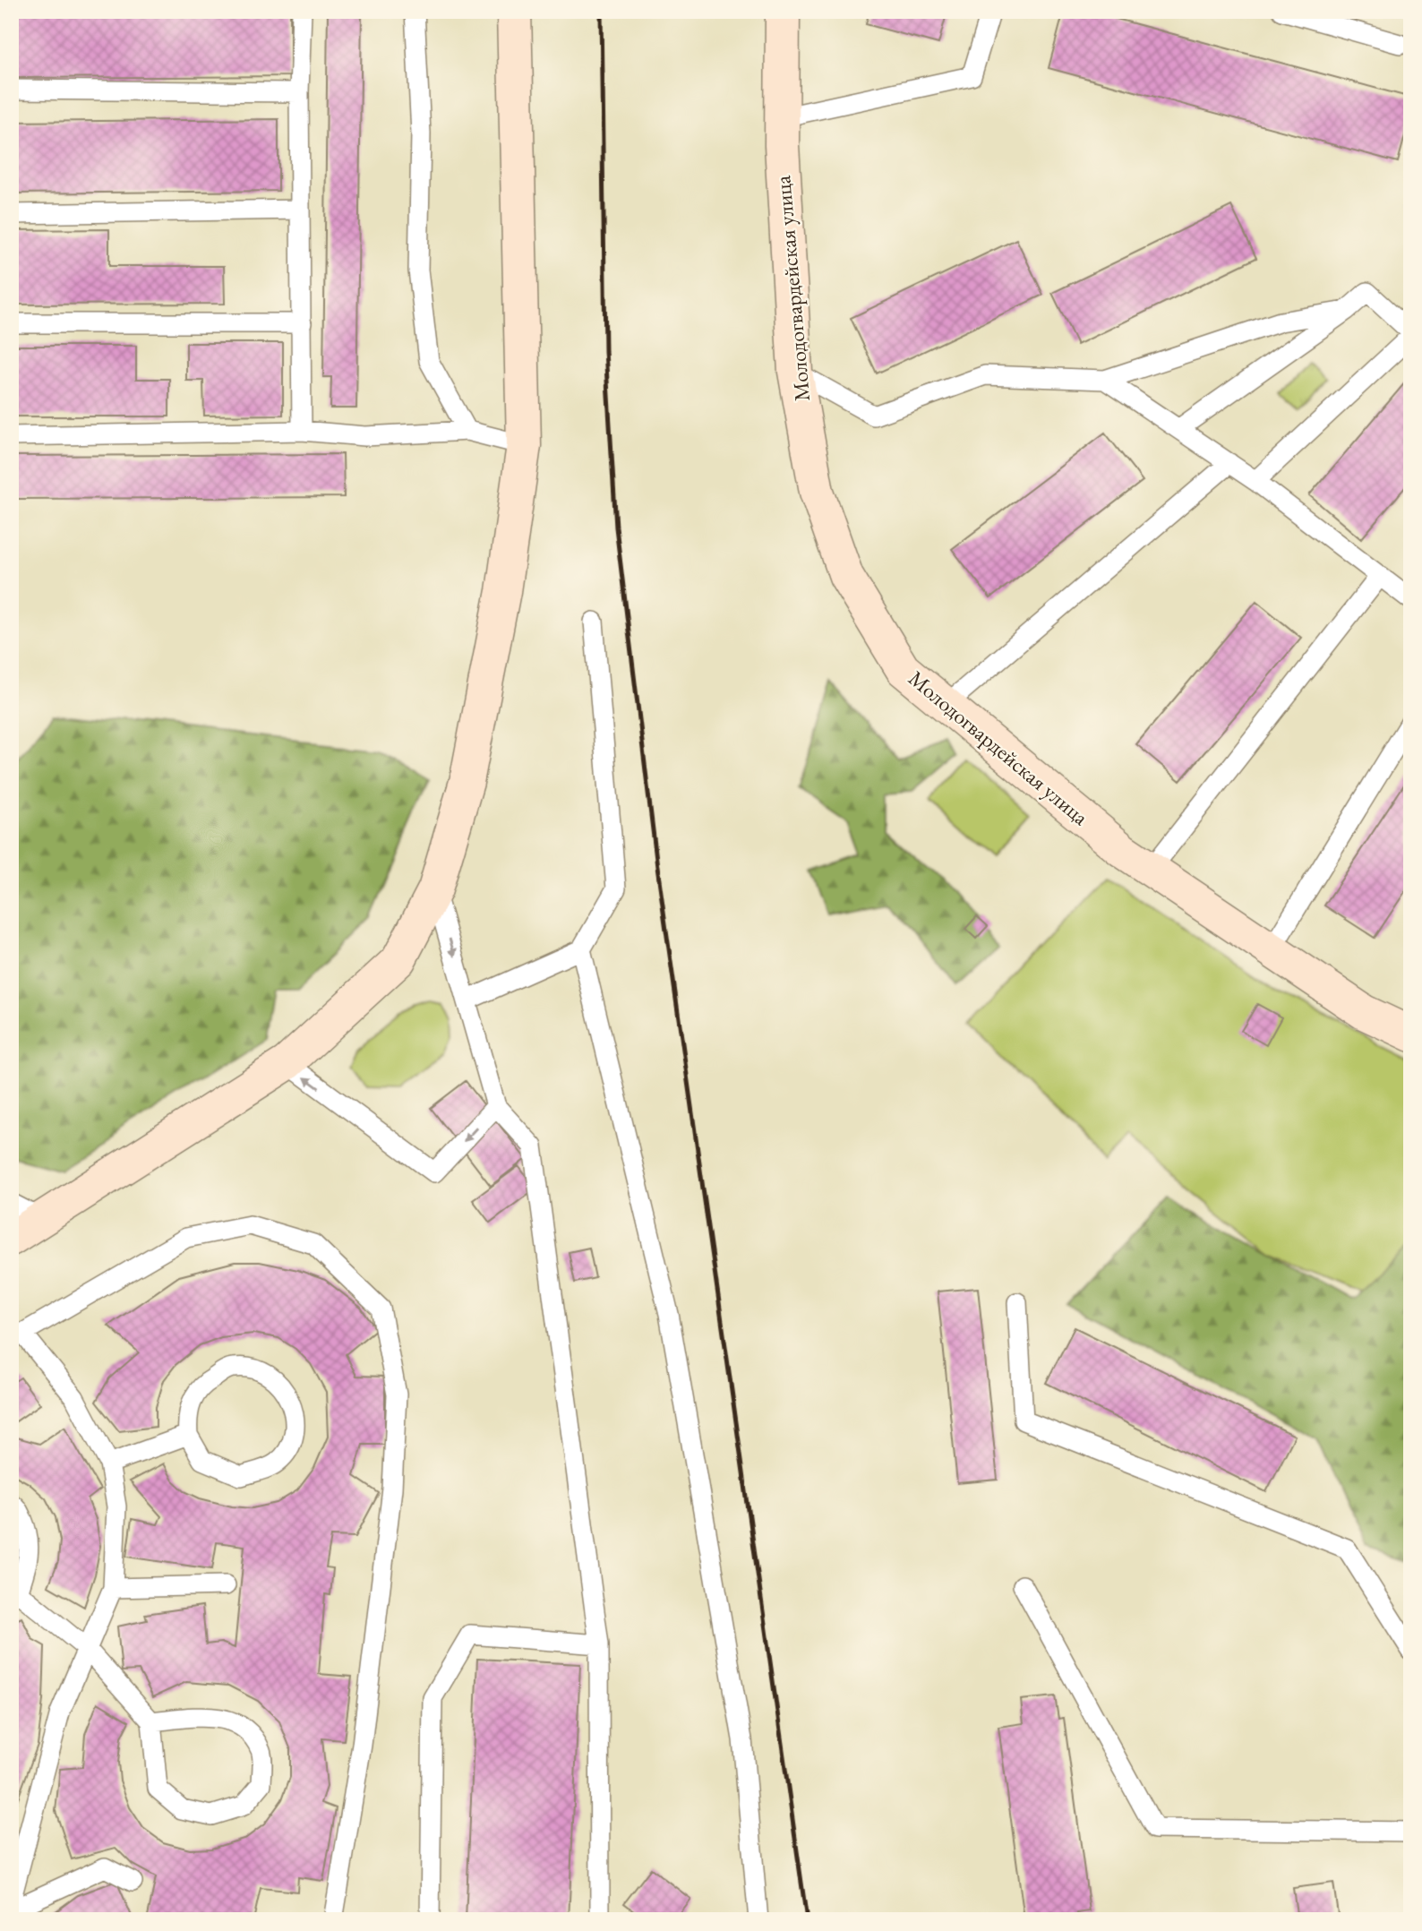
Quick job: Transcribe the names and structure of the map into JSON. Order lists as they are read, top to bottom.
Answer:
{
  "streets": {
    "street": ["Молодогвардейская улица"]
  }
}
